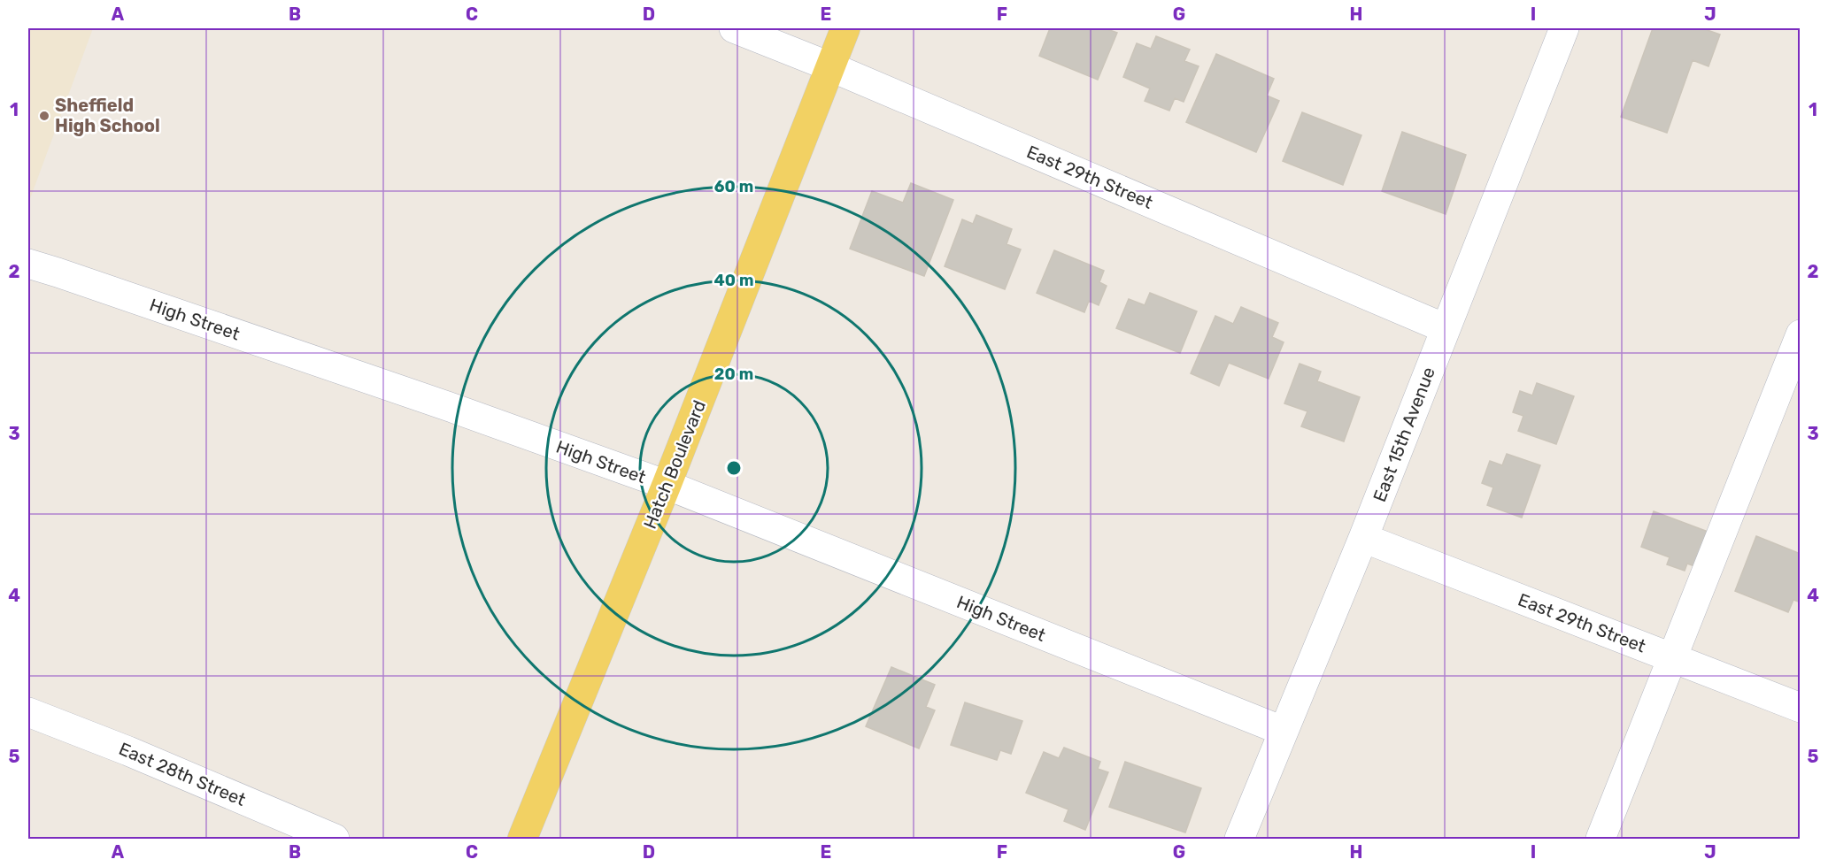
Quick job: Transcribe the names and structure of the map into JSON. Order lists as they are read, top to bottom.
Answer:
{
  "streets": {
    "main road": ["Hatch Boulevard"],
    "street": [
      "East 29th Street",
      "High Street",
      "East 15th Avenue",
      "East 28th Street"
    ]
  },
  "crossings": [
    ["East 29th Street", "East 15th Avenue"],
    ["East 29th Street", "Hatch Boulevard"],
    ["High Street", "East 15th Avenue"],
    ["High Street", "Hatch Boulevard"]
  ],
  "places": ["Sheffield High School"],
  "grid": {
    "columns": [
      "A",
      "B",
      "C",
      "D",
      "E",
      "F",
      "G",
      "H",
      "I",
      "J"
    ],
    "rows": [
      "1",
      "2",
      "3",
      "4",
      "5"
    ]
  },
  "rings": ["60 m", "40 m", "20 m"]
}
